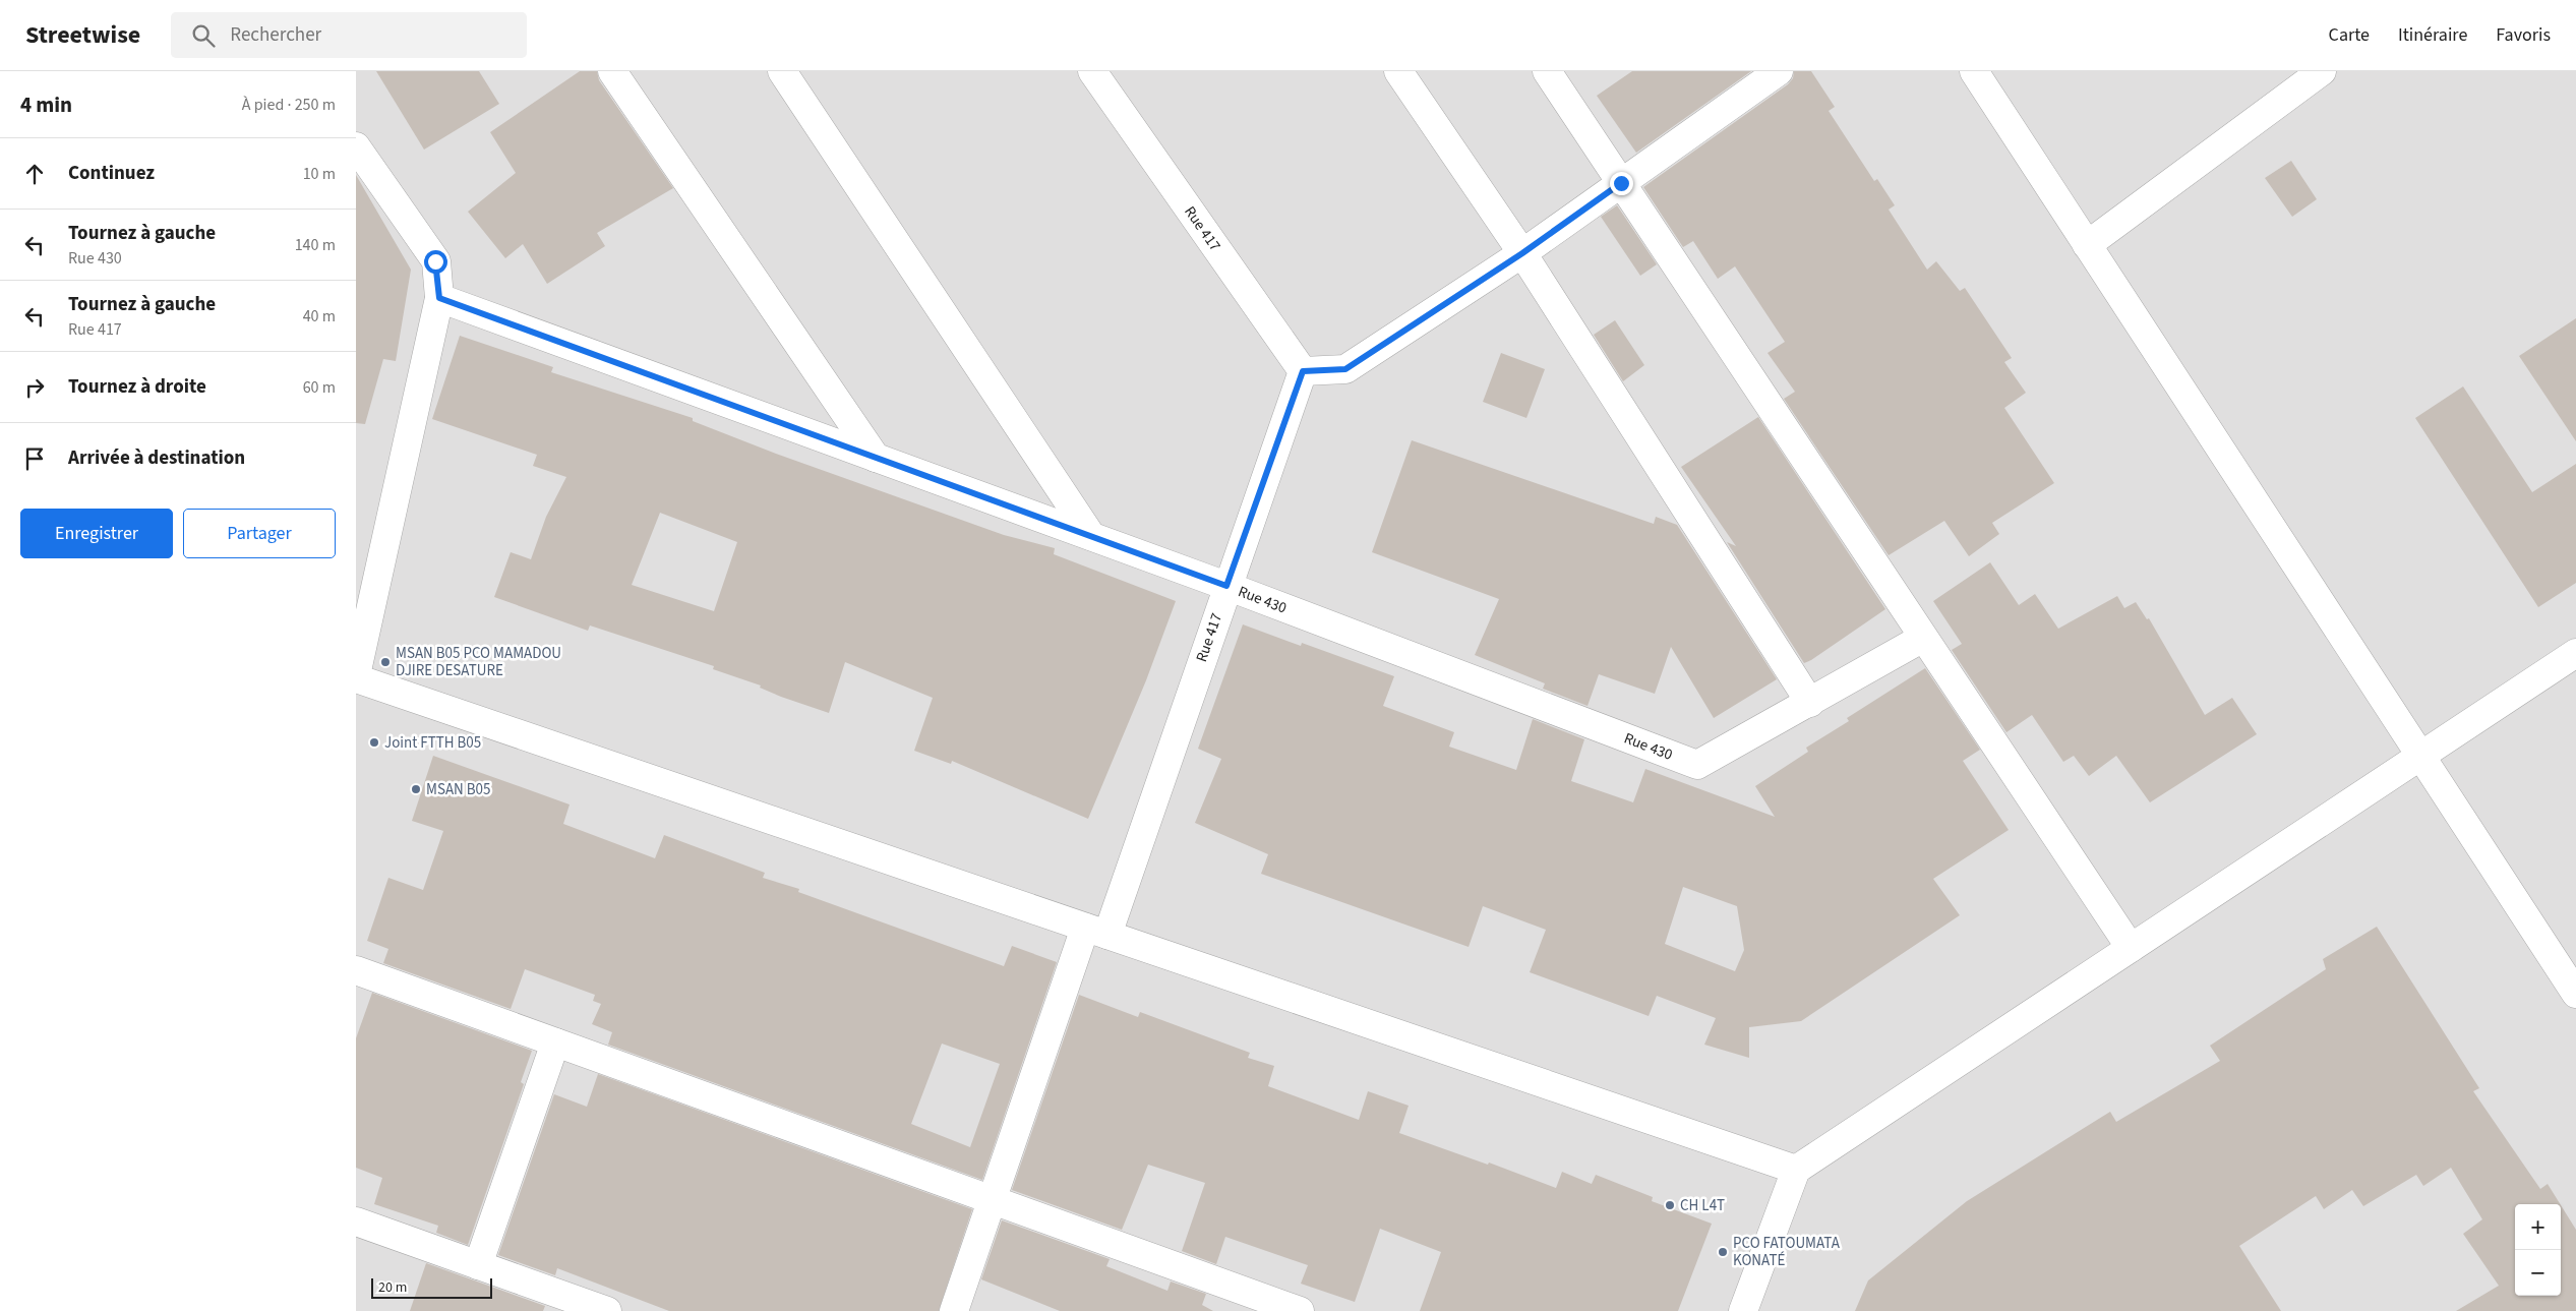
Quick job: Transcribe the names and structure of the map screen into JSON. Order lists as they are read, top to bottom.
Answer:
{
  "streets": {
    "street": ["Rue 417", "Rue 430"]
  },
  "crossings": [
    ["Rue 417", "Rue 430"]
  ],
  "places": [
    "MSAN B05 PCO MAMADOU DJIRE DESATURE",
    "Joint FTTH B05",
    "MSAN B05",
    "CH L4T",
    "PCO FATOUMATA KONATÉ"
  ],
  "scale_bar": "20 m",
  "page": {
    "header": "Streetwise",
    "search": "Rechercher",
    "nav": ["Carte", "Itinéraire", "Favoris"],
    "heading": ["4 min", "À pied · 250 m"],
    "list": [
      ["Continuez", "10 m"],
      ["Tournez à gauche", "Rue 430", "140 m"],
      ["Tournez à gauche", "Rue 417", "40 m"],
      ["Tournez à droite", "60 m"],
      "Arrivée à destination"
    ],
    "buttons": ["Enregistrer", "Partager"],
    "map_buttons": ["+", "−"],
    "scale": "20 m"
  }
}
